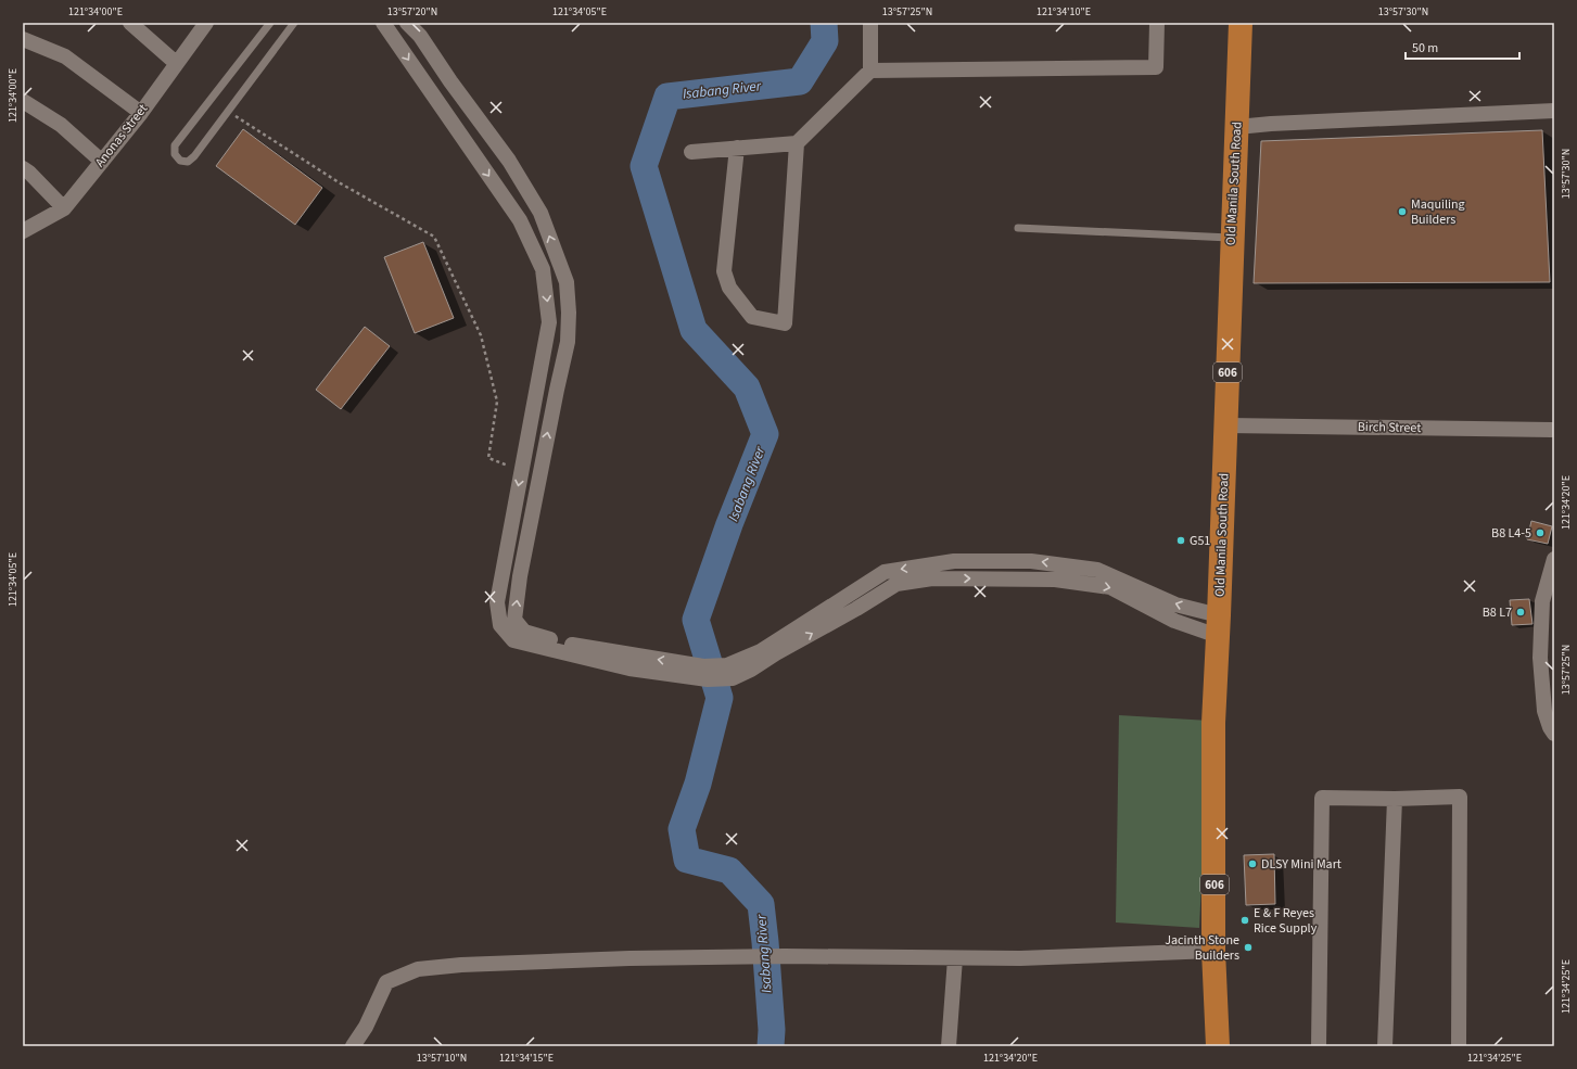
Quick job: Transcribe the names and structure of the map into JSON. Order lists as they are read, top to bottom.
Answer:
{
  "streets": {
    "main road": ["Old Manila South Road", "606"],
    "street": ["Anonas Street", "Birch Street"]
  },
  "crossings": [
    ["Old Manila South Road", "Birch Street"]
  ],
  "water": ["Isabang River"],
  "places": [
    "Maquiling Builders",
    "B8 L4-5",
    "G51",
    "B8 L7",
    "DLSY Mini Mart",
    "E & F Reyes Rice Supply",
    "Jacinth Stone Builders"
  ],
  "scale_bar": "50 m",
  "coordinates": [
    "121°34'00\"E",
    "13°57'20\"N",
    "121°34'05\"E",
    "13°57'25\"N",
    "121°34'10\"E",
    "13°57'30\"N",
    "121°34'20\"E",
    "121°34'25\"E",
    "13°57'10\"N",
    "121°34'15\"E"
  ]
}
